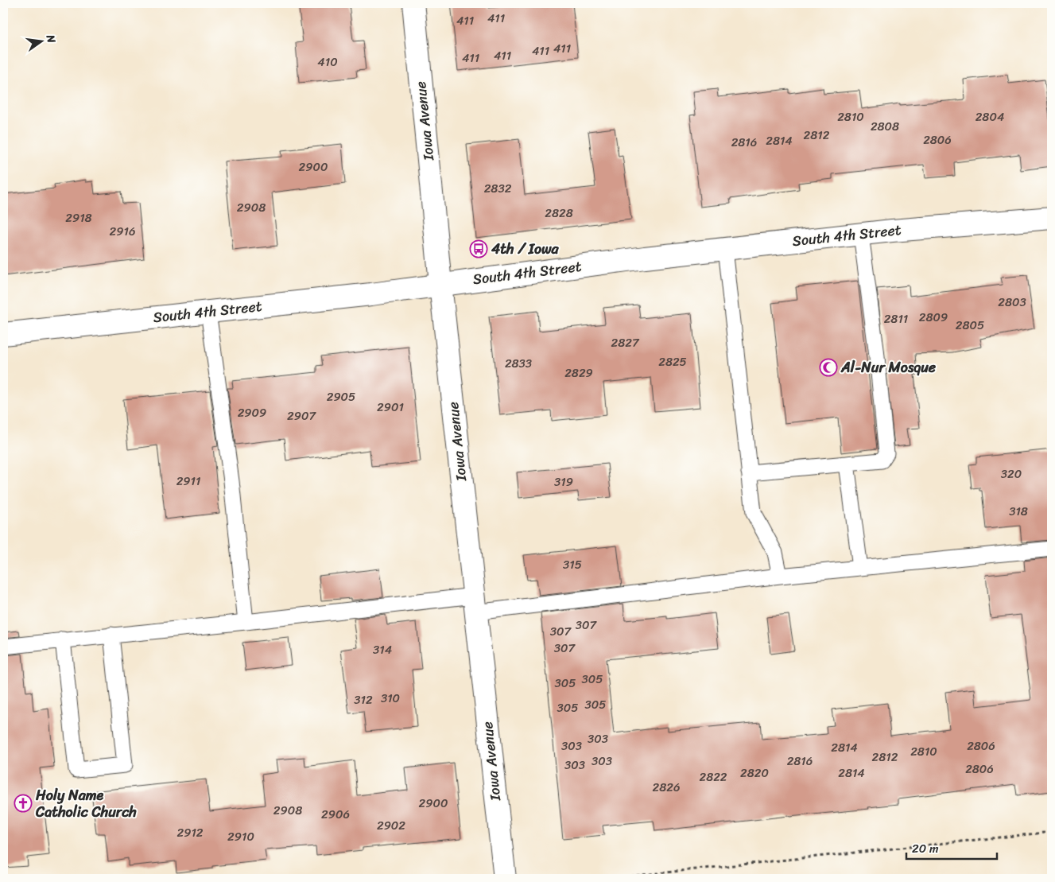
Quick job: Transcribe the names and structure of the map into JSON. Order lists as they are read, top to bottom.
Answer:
{
  "streets": {
    "main road": ["Iowa Avenue", "South 4th Street"]
  },
  "crossings": [
    ["Iowa Avenue", "South 4th Street"]
  ],
  "places": {
    "bus stop": ["4th / Iowa"],
    "mosque": ["Al-Nur Mosque"],
    "church": ["Holy Name Catholic Church"]
  },
  "house_numbers": [
    "411",
    "411",
    "411",
    "411",
    "411",
    "411",
    "410",
    "2810",
    "2804",
    "2808",
    "2812",
    "2806",
    "2814",
    "2816",
    "2900",
    "2832",
    "2908",
    "2828",
    "2918",
    "2916",
    "2803",
    "2809",
    "2811",
    "2805",
    "2827",
    "2825",
    "2833",
    "2829",
    "2905",
    "2901",
    "2909",
    "2907",
    "320",
    "2911",
    "319",
    "318",
    "315",
    "307",
    "307",
    "307",
    "314",
    "305",
    "305",
    "310",
    "312",
    "305",
    "305",
    "303",
    "303",
    "2806",
    "2814",
    "2810",
    "2812",
    "303",
    "2816",
    "303",
    "2806",
    "2820",
    "2814",
    "2822",
    "2826",
    "2900",
    "2908",
    "2906",
    "2902",
    "2912",
    "2910"
  ],
  "scale_bar": "20 m",
  "north": "right"
}
